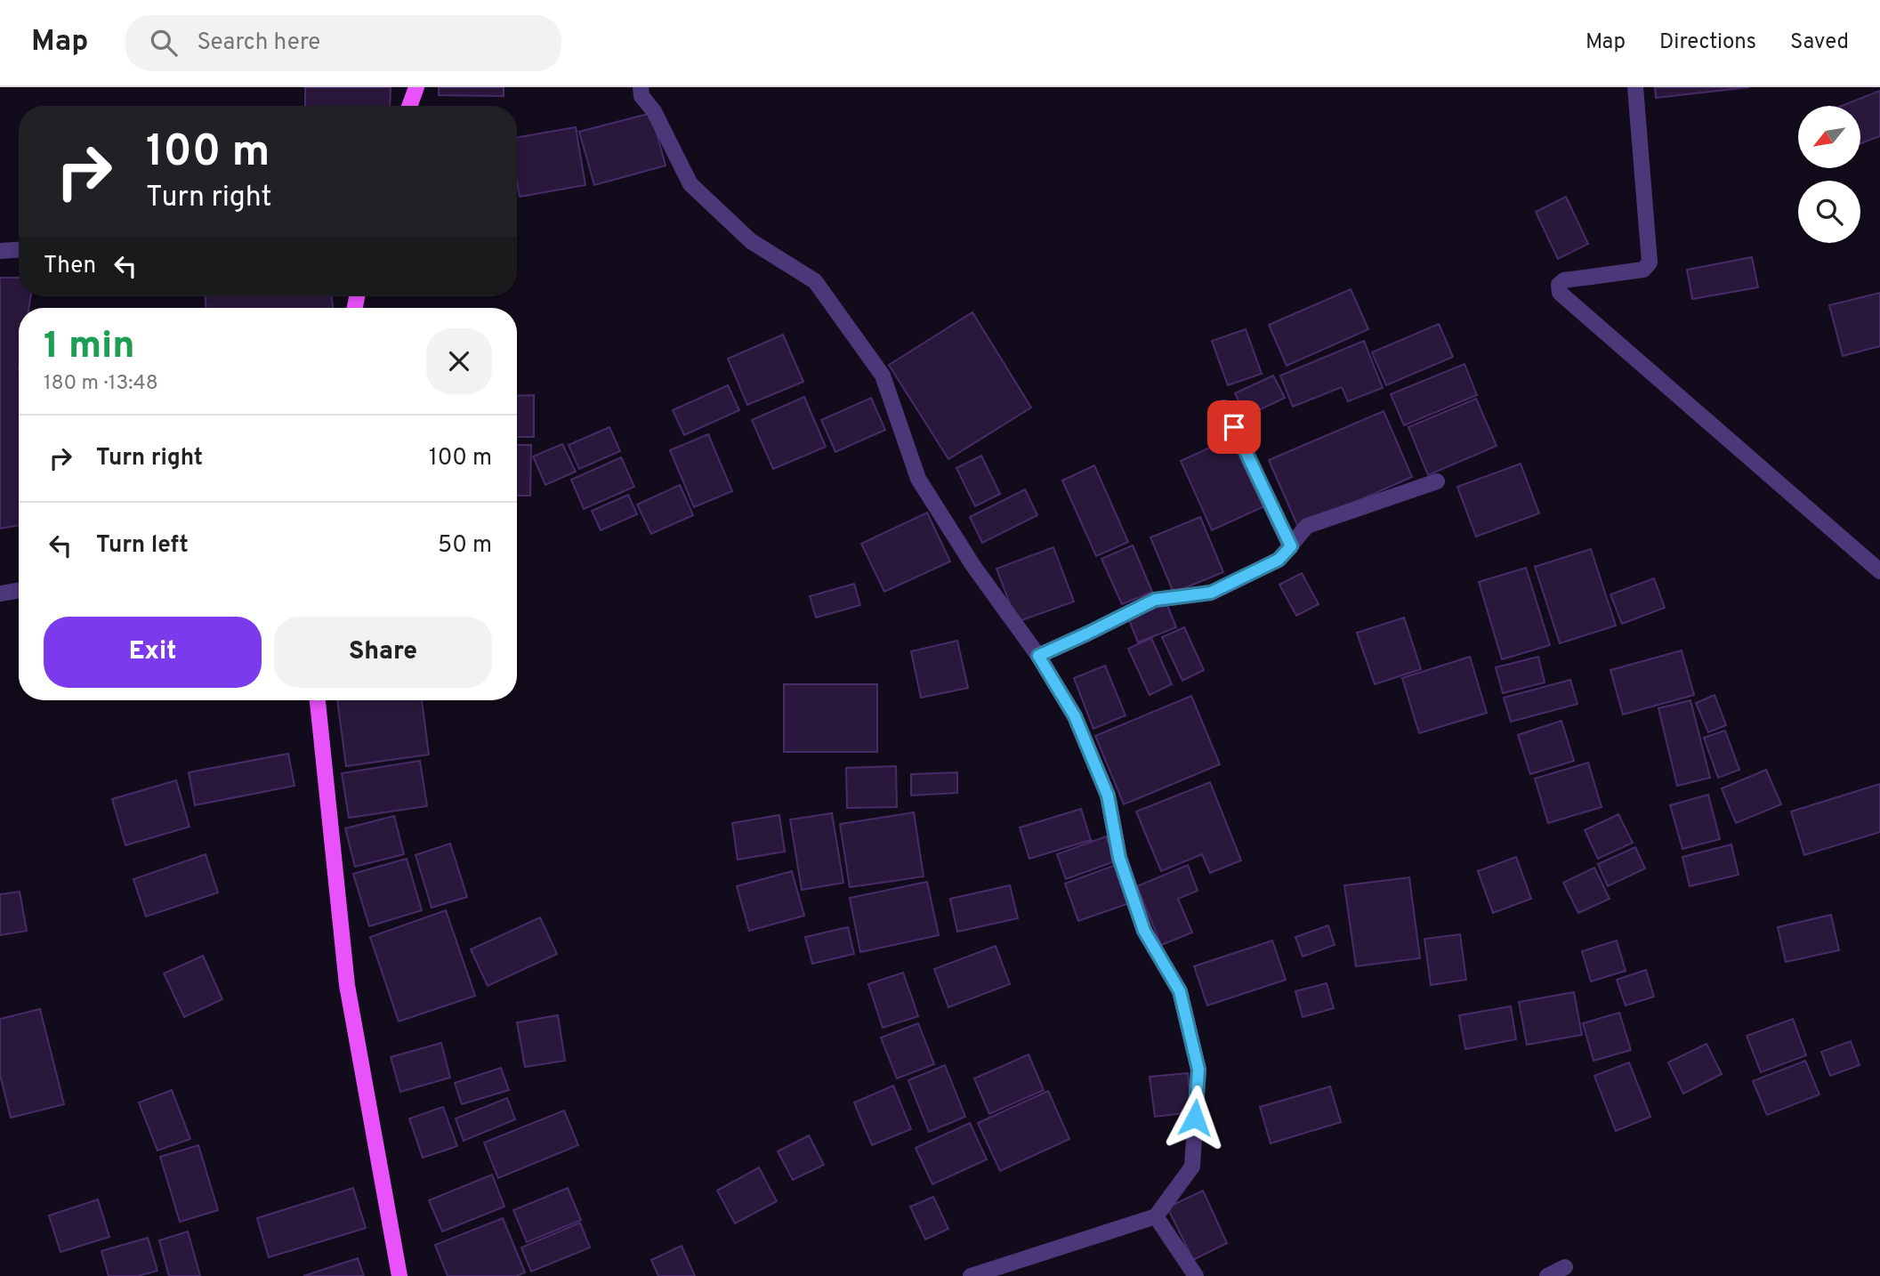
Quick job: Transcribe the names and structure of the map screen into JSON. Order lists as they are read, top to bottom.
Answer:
{
  "north": "bottom left",
  "page": {
    "header": "Map",
    "search": "Search here",
    "nav": ["Map", "Directions", "Saved"],
    "turn": ["100 m", "Turn right"],
    "then": "Then",
    "heading": ["1 min", "180 m · 13:48"],
    "list": [
      {
        "name": "Turn right",
        "value": "100 m"
      },
      {
        "name": "Turn left",
        "value": "50 m"
      }
    ],
    "buttons": ["Exit", "Share"]
  }
}
